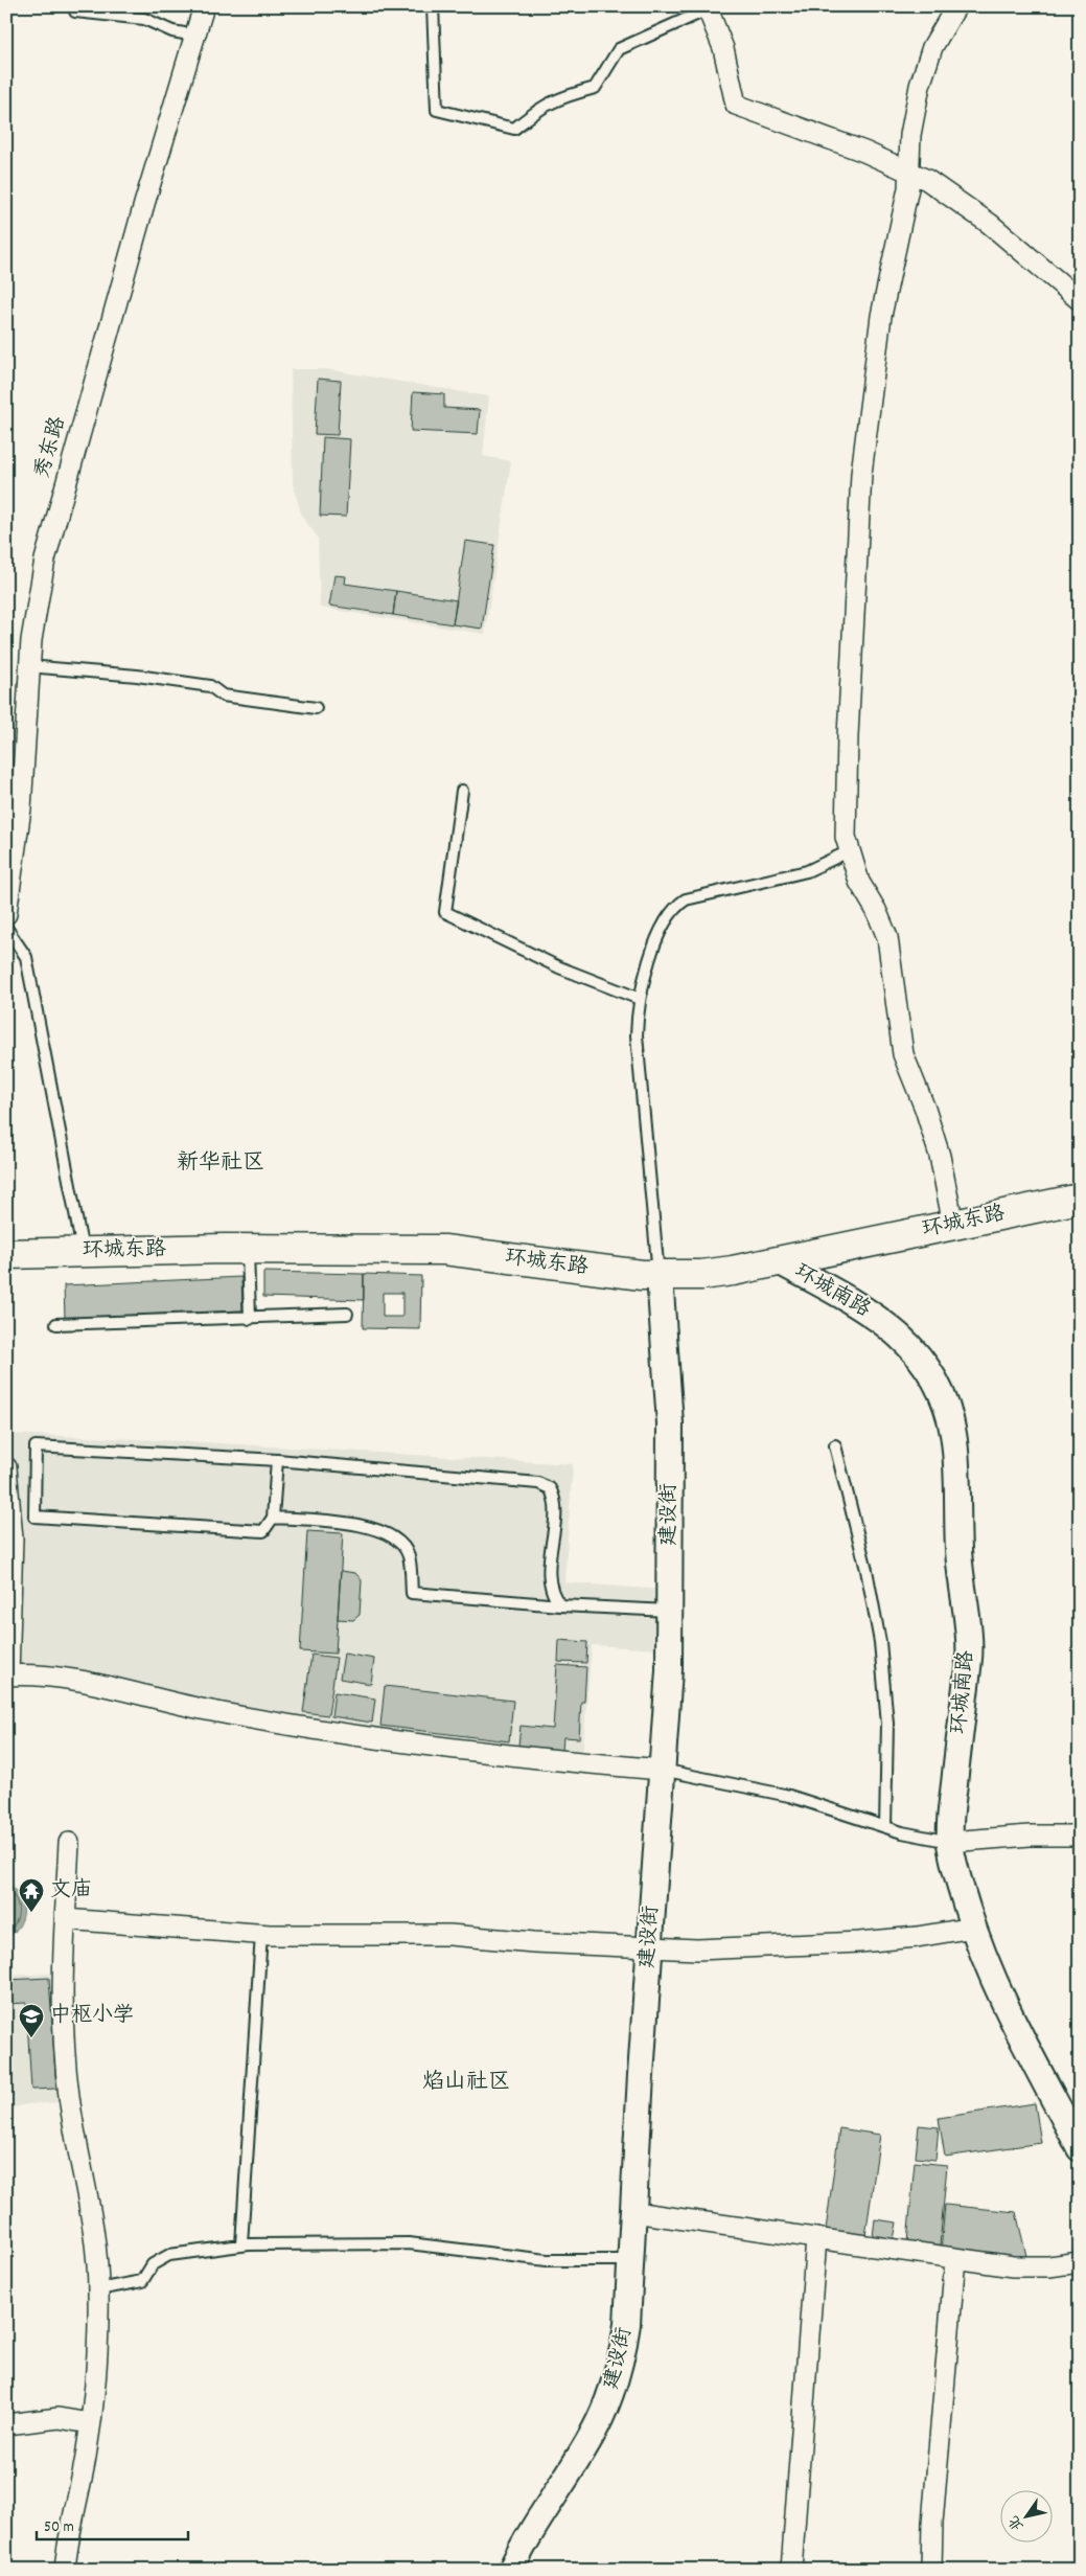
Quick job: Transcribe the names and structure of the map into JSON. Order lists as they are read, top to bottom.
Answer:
{
  "streets": {
    "highway": ["环城东路"],
    "street": ["秀东路", "环城南路", "建设街"]
  },
  "crossings": [
    ["环城东路", "环城南路"],
    ["环城东路", "建设街"]
  ],
  "districts": ["新华社区", "焰山社区"],
  "places": {
    "temple": ["文庙"],
    "school or university": ["中枢小学"]
  },
  "scale_bar": "50 m",
  "north": "bottom left"
}
